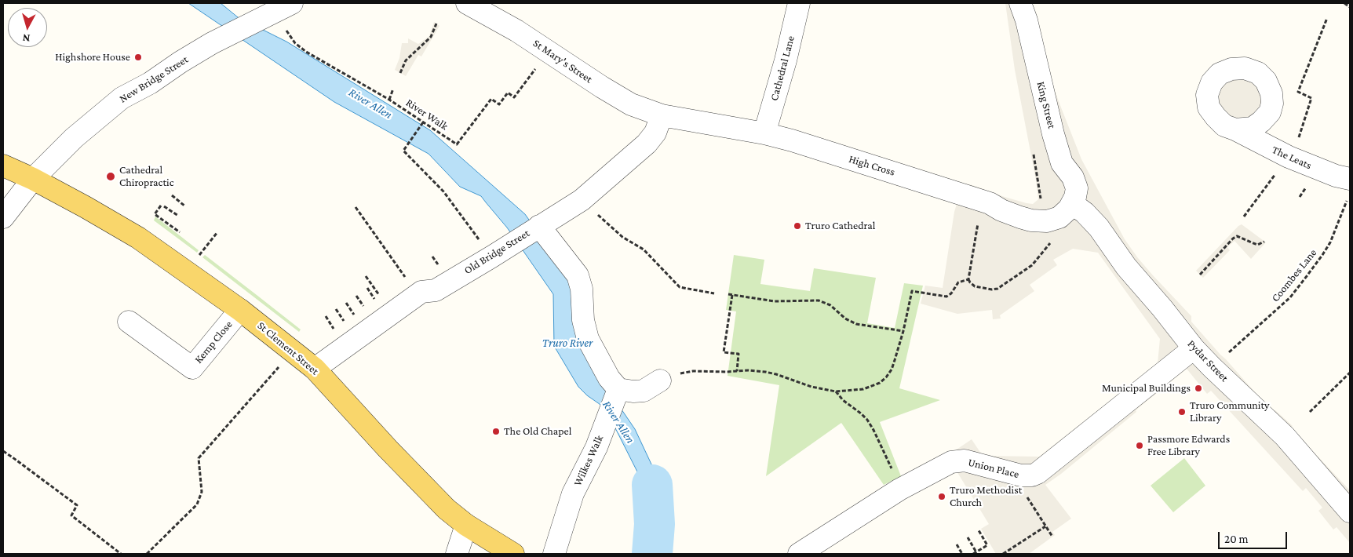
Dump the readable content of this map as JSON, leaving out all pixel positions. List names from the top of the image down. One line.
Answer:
{"streets":{"main road":["St Clement Street"],"street":["St Mary's Street","Cathedral Lane","New Bridge Street","King Street","The Leats","High Cross","Old Bridge Street","Kemp Close","Pydar Street","Wilkes Walk","Union Place"],"path":["River Walk","Coombes Lane"]},"crossings":[["St Mary's Street","River Walk"],["St Mary's Street","High Cross"],["St Mary's Street","Old Bridge Street"],["Cathedral Lane","High Cross"],["New Bridge Street","River Walk"],["New Bridge Street","St Clement Street"],["King Street","High Cross"],["King Street","Pydar Street"],["The Leats","Coombes Lane"],["High Cross","Old Bridge Street"],["High Cross","Pydar Street"],["Old Bridge Street","St Clement Street"],["Coombes Lane","Pydar Street"],["Kemp Close","St Clement Street"]],"water":["River Allen","Truro River"],"places":["Highshore House","Cathedral Chiropractic","Truro Cathedral","Municipal Buildings","Truro Community Library","The Old Chapel","Passmore Edwards Free Library","Truro Methodist Church"],"scale_bar":"20 m","north":"bottom"}
